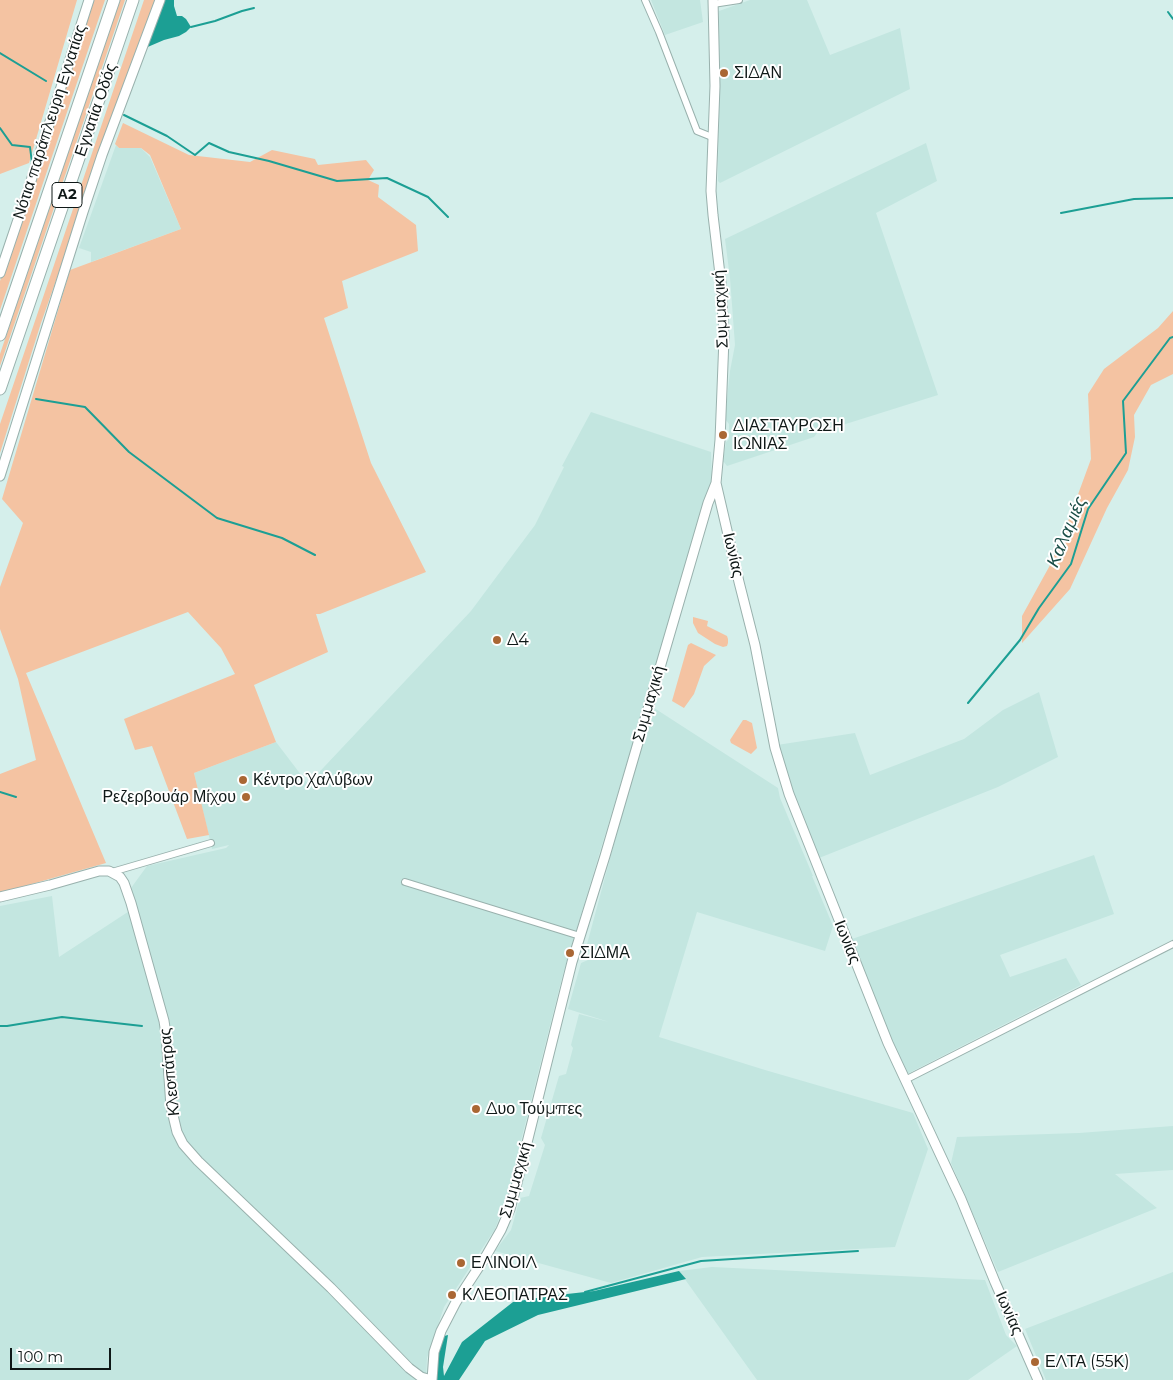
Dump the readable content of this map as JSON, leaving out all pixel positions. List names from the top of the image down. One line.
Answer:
{"streets":{"highway":["Εγνατία Οδός","Α2"],"street":["Νότια παράπλευρη Εγνατίας","Συμμαχική","Ιωνίας","Κλεοπάτρας"]},"crossings":[["Συμμαχική","Ιωνίας"],["Συμμαχική","Κλεοπάτρας"]],"water":["Καλαμιές"],"places":["ΣΙΔΑΝ","ΔΙΑΣΤΑΥΡΩΣΗ ΙΩΝΙΑΣ","Δ4","Κέντρο Χαλύβων","Ρεζερβουάρ Μίχου","ΣΙΔΜΑ","Δυο Τούμπες","ΕΛΙΝΟΙΛ","ΚΛΕΟΠΑΤΡΑΣ","ΕΛΤΑ (55Κ)"],"scale_bar":"100 m"}
